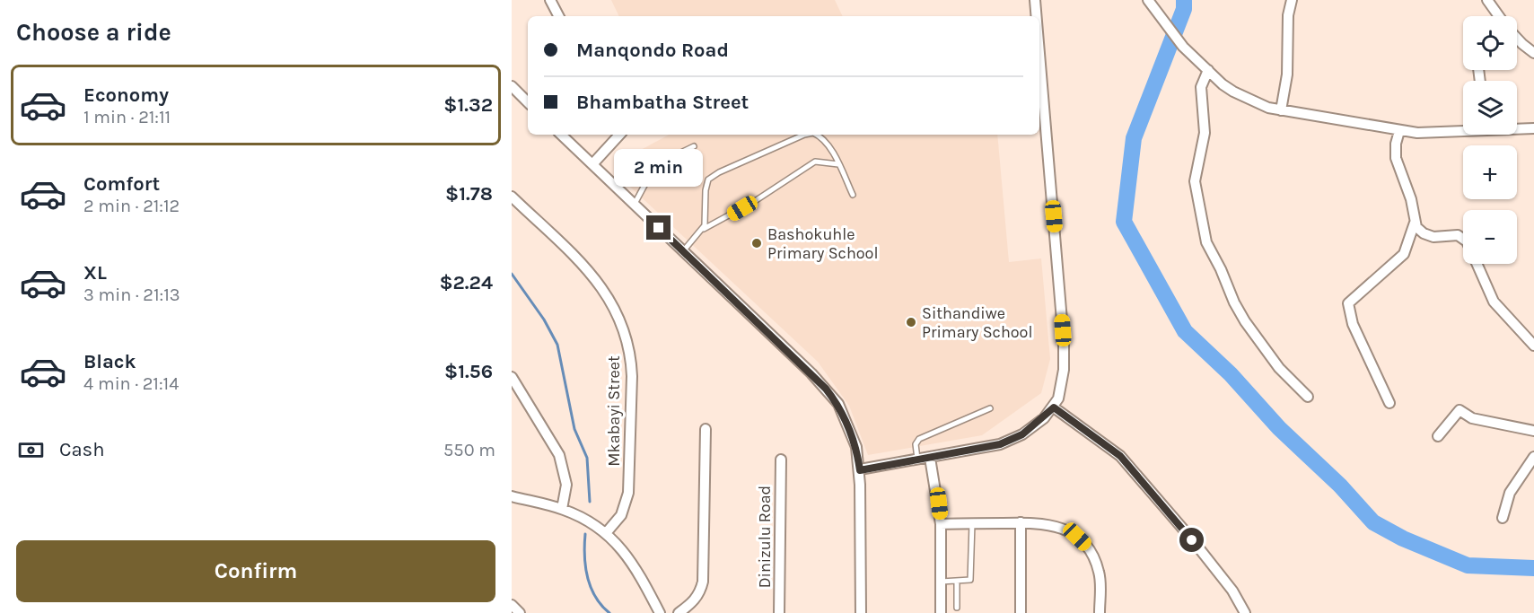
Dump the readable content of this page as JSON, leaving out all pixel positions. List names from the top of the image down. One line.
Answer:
{"streets":{"street":["Mkabayi Street","Dinizulu Road"]},"places":["Bashokuhle Primary School","Sithandiwe Primary School"],"page":{"heading":"Choose a ride","map_buttons":["+","−"],"banner":["Manqondo Road","Bhambatha Street"],"list":[{"name":"Economy","note":"1 min · 21:11","value":"$1.32"},{"name":"Comfort","note":"2 min · 21:12","value":"$1.78"},{"name":"XL","note":"3 min · 21:13","value":"$2.24"},{"name":"Black","note":"4 min · 21:14","value":"$1.56"}],"bubble":"2 min","pay":["Cash","550 m"],"buttons":"Confirm"}}
